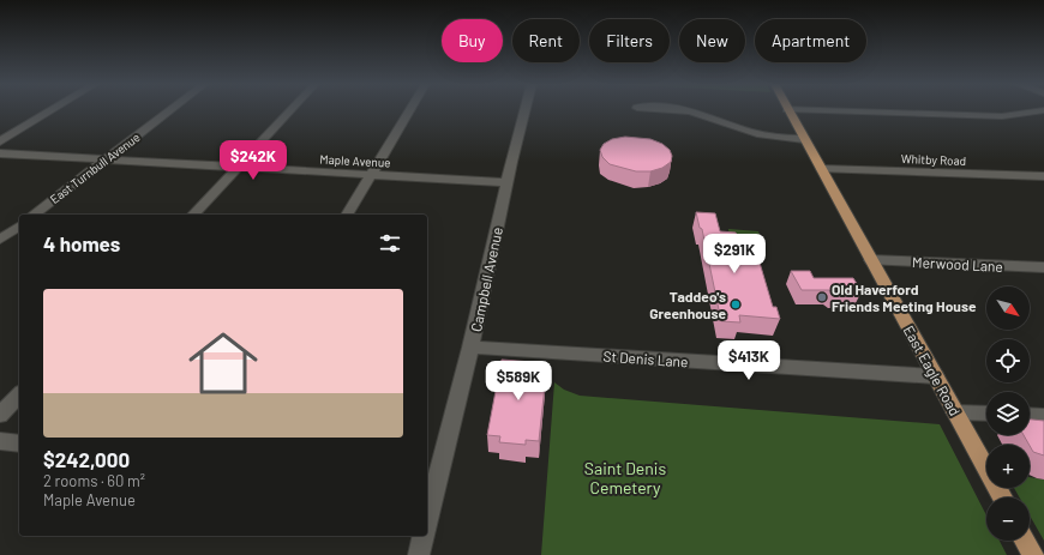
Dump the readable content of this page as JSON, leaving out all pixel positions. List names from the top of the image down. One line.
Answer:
{"streets":{"main road":["East Eagle Road"],"street":["Whitby Road","Maple Avenue","East Turnbull Avenue","Merwood Lane","Campbell Avenue","St Denis Lane"]},"crossings":[["Whitby Road","East Eagle Road"],["Maple Avenue","East Turnbull Avenue"],["Maple Avenue","Campbell Avenue"],["Merwood Lane","East Eagle Road"],["Campbell Avenue","St Denis Lane"],["St Denis Lane","East Eagle Road"]],"parks":["Saint Denis Cemetery"],"places":["Old Haverford Friends Meeting House","Taddeo's Greenhouse"],"north":"bottom right","page":{"chip":["Buy","Rent","Filters","New","Apartment"],"price":["$242K","$291K","$413K","$589K"],"heading":"4 homes","list":[{"name":"$242,000","note":"2 rooms · 60 m² · Maple Avenue"}],"map_buttons":["+","−"]}}
